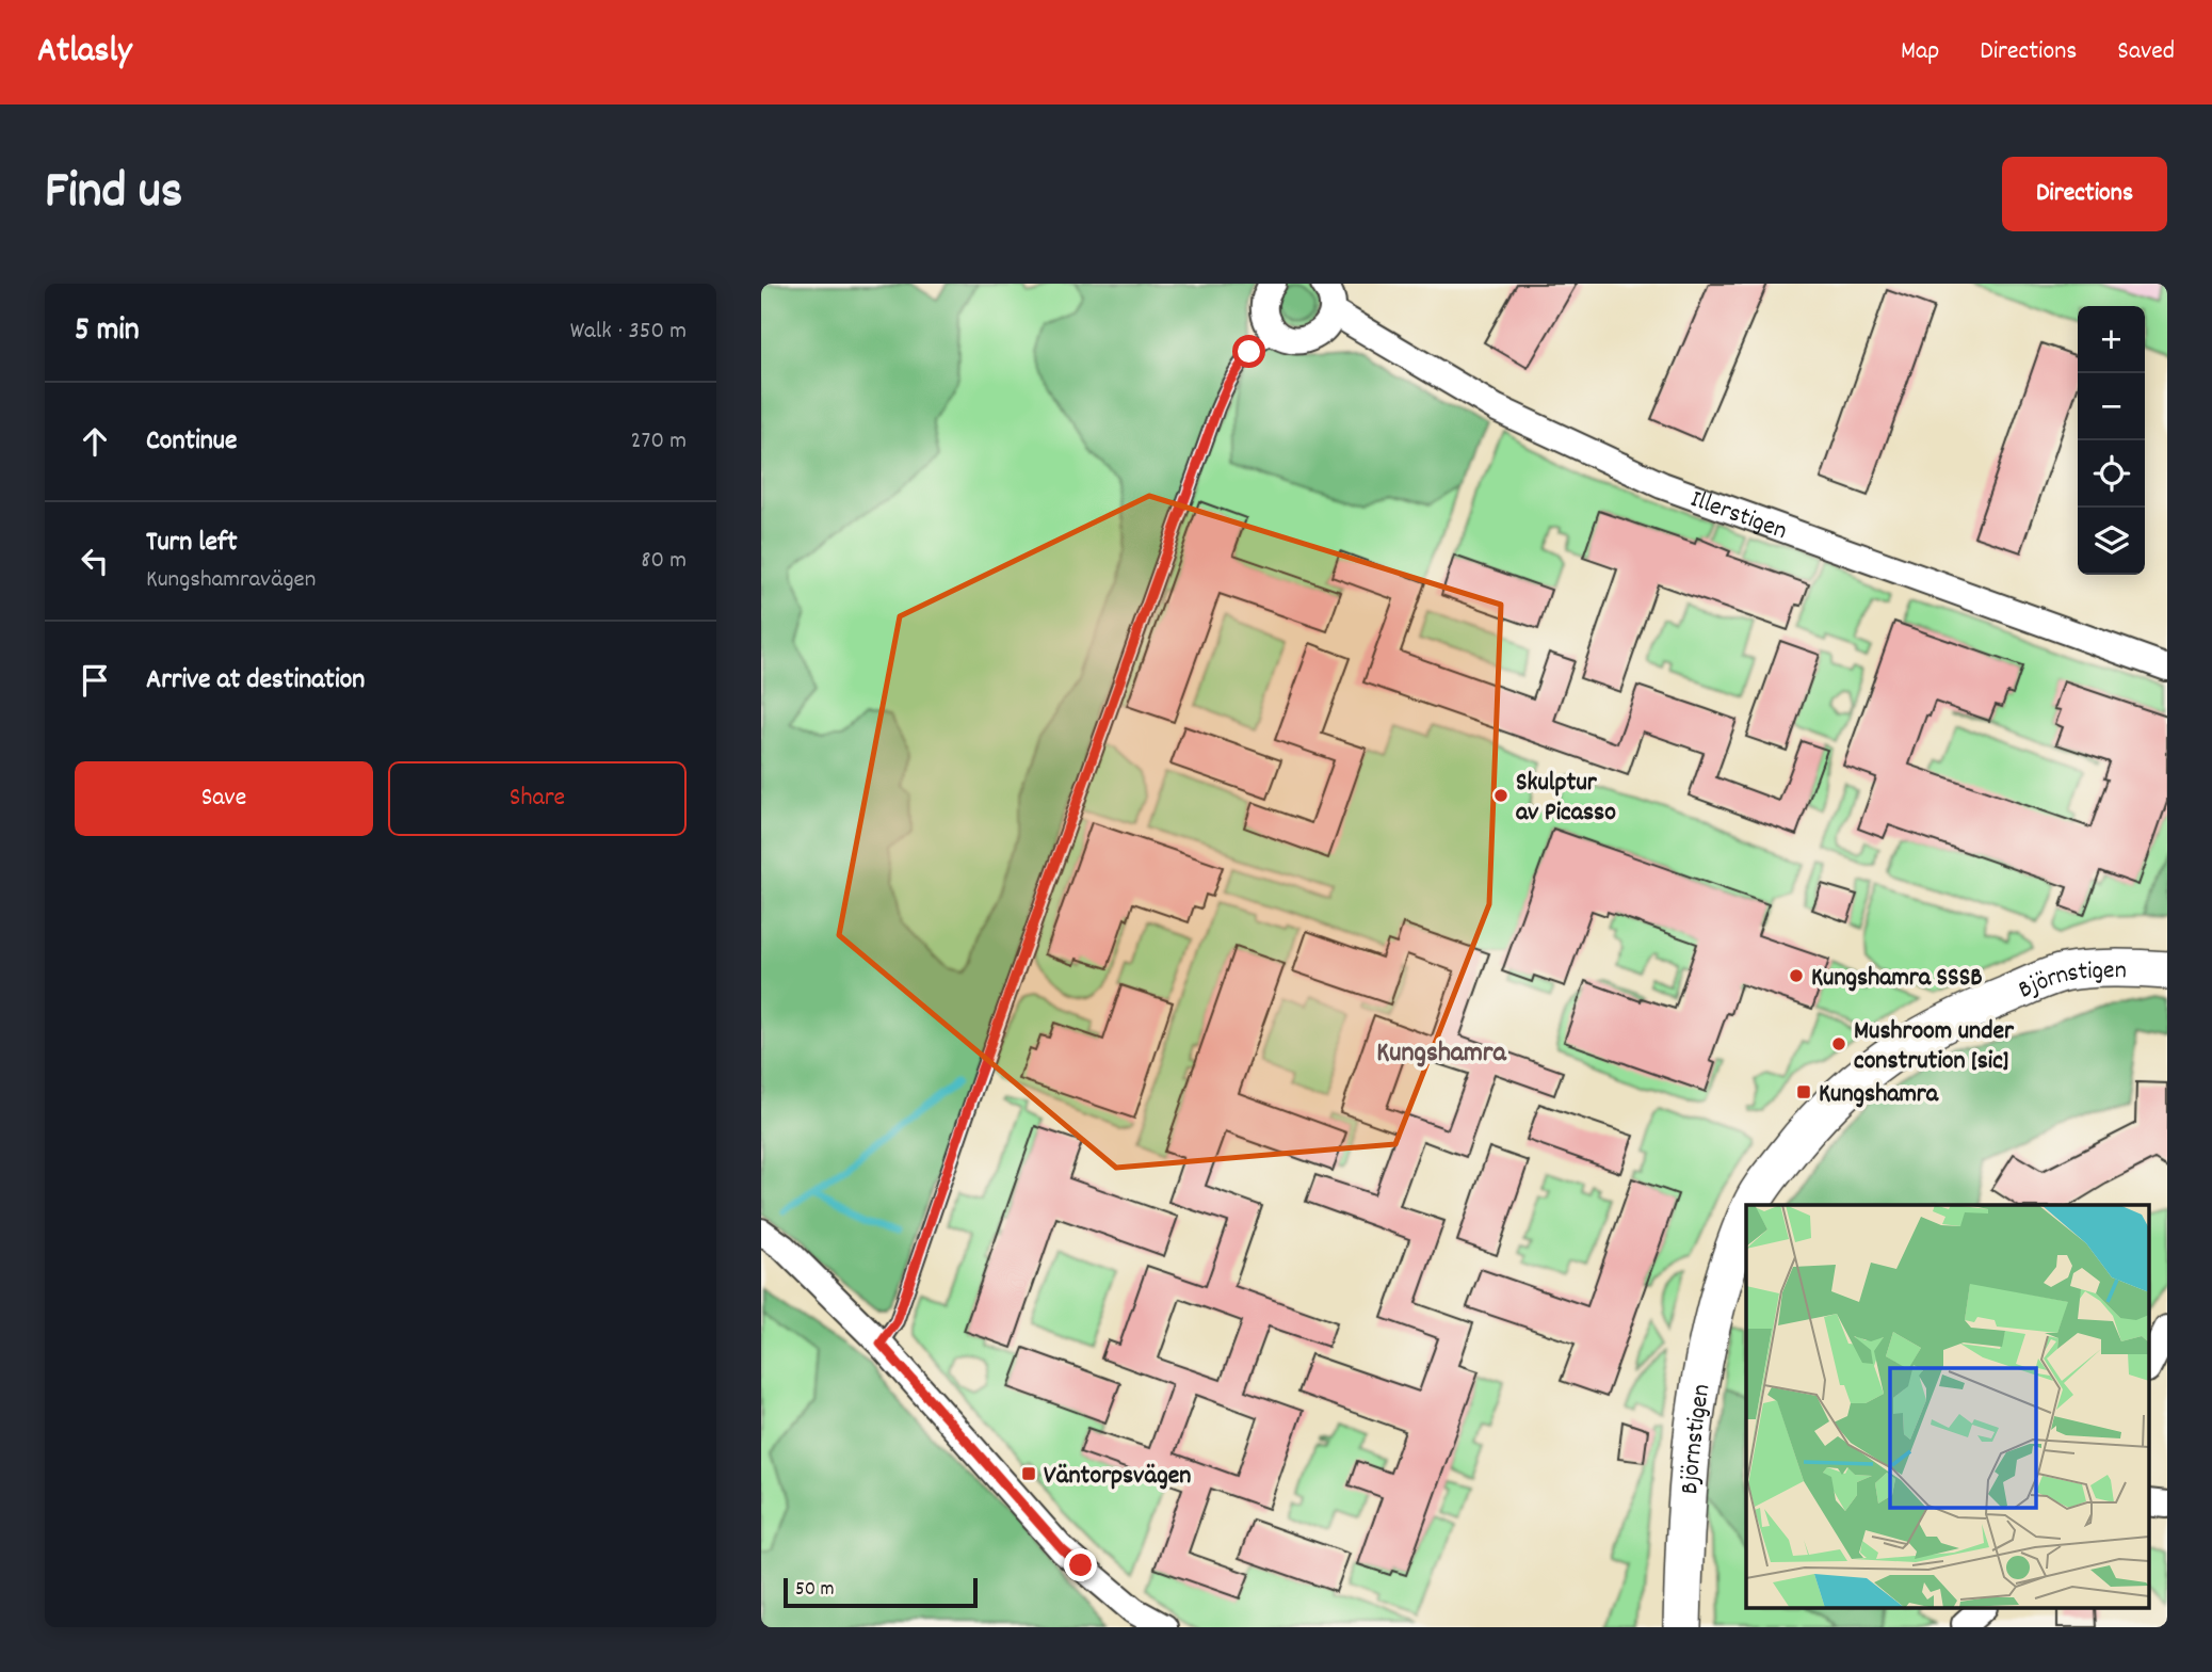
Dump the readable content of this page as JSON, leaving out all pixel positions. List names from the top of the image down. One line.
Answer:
{"streets":{"street":["Illerstigen","Björnstigen"]},"districts":["Kungshamra"],"places":{"other":["Skulptur av Picasso","Kungshamra SSSB","Mushroom under constrution [sic]"],"transit":["Kungshamra","Väntorpsvägen"]},"scale_bar":"50 m","page":{"header":"Atlasly","nav":["Map","Directions","Saved"],"title":"Find us","buttons":["Directions",["Save","Share"]],"heading":["5 min","Walk · 350 m"],"map_buttons":["+","−"],"list":[["Continue","270 m"],["Turn left","Kungshamravägen","80 m"],"Arrive at destination"],"scale":"50 m"}}
